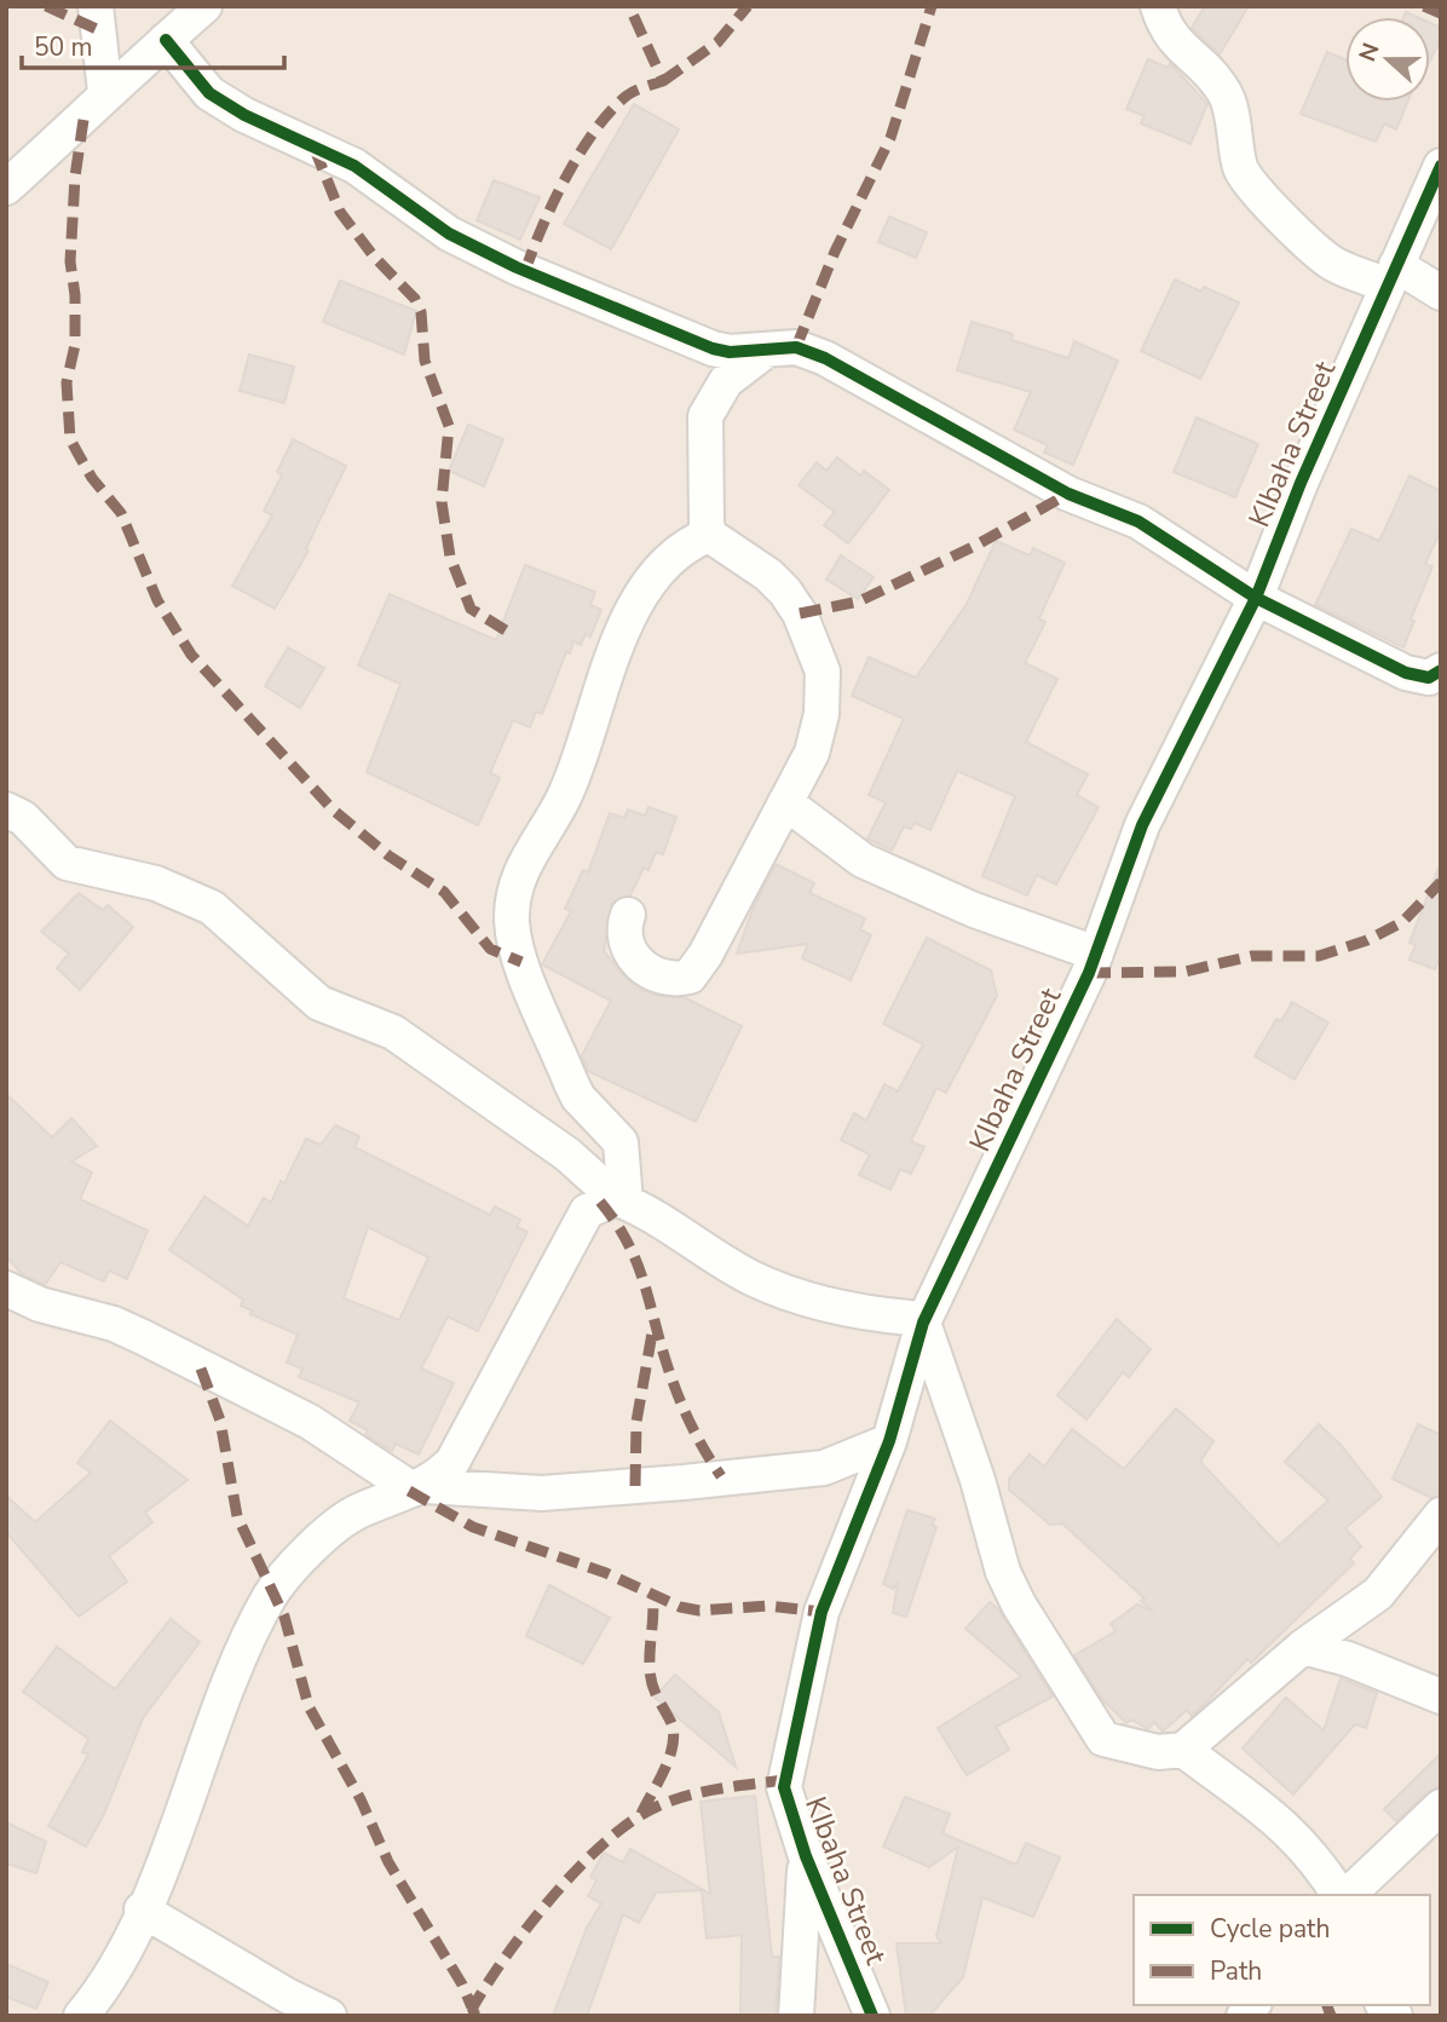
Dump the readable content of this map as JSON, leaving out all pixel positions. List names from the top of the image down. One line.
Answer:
{"streets":{"street":["KIbaha Street"]},"legend":["Cycle path","Path"],"scale_bar":"50 m","north":"left"}
